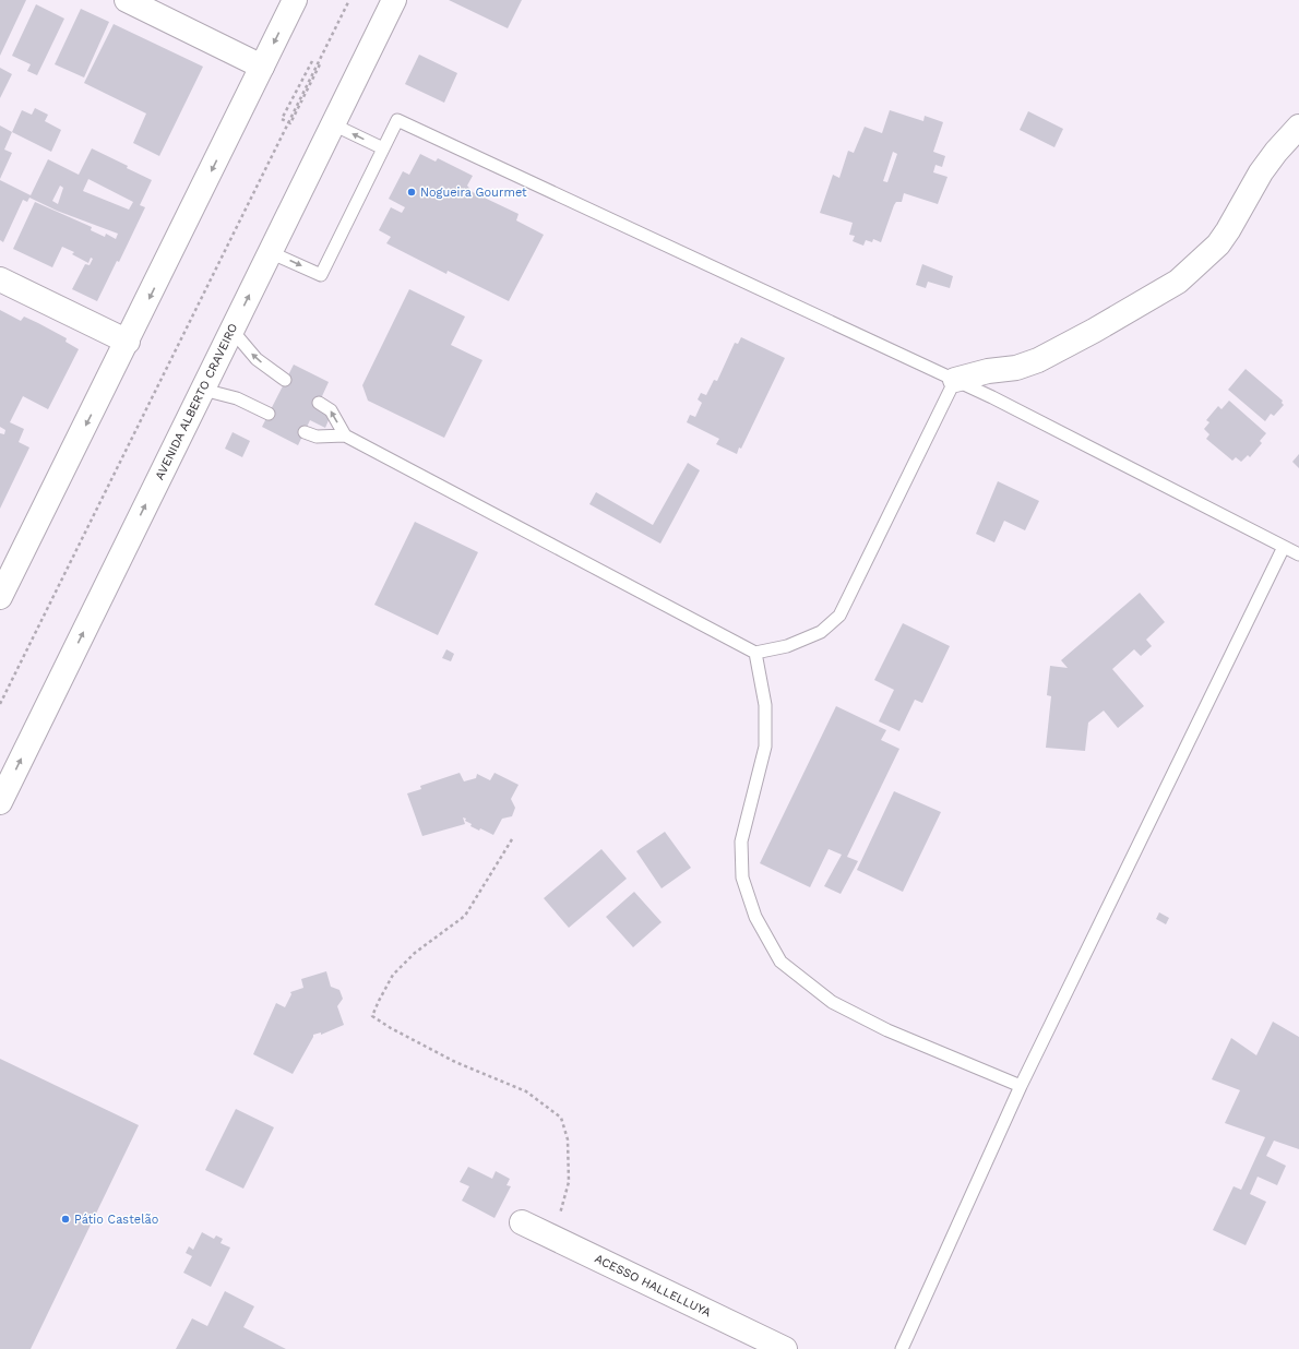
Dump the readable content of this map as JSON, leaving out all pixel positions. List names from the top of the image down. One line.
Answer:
{"streets":{"main road":["AVENIDA ALBERTO CRAVEIRO","ACESSO HALLELLUYA"]},"places":["Nogueira Gourmet","Pátio Castelão"]}
